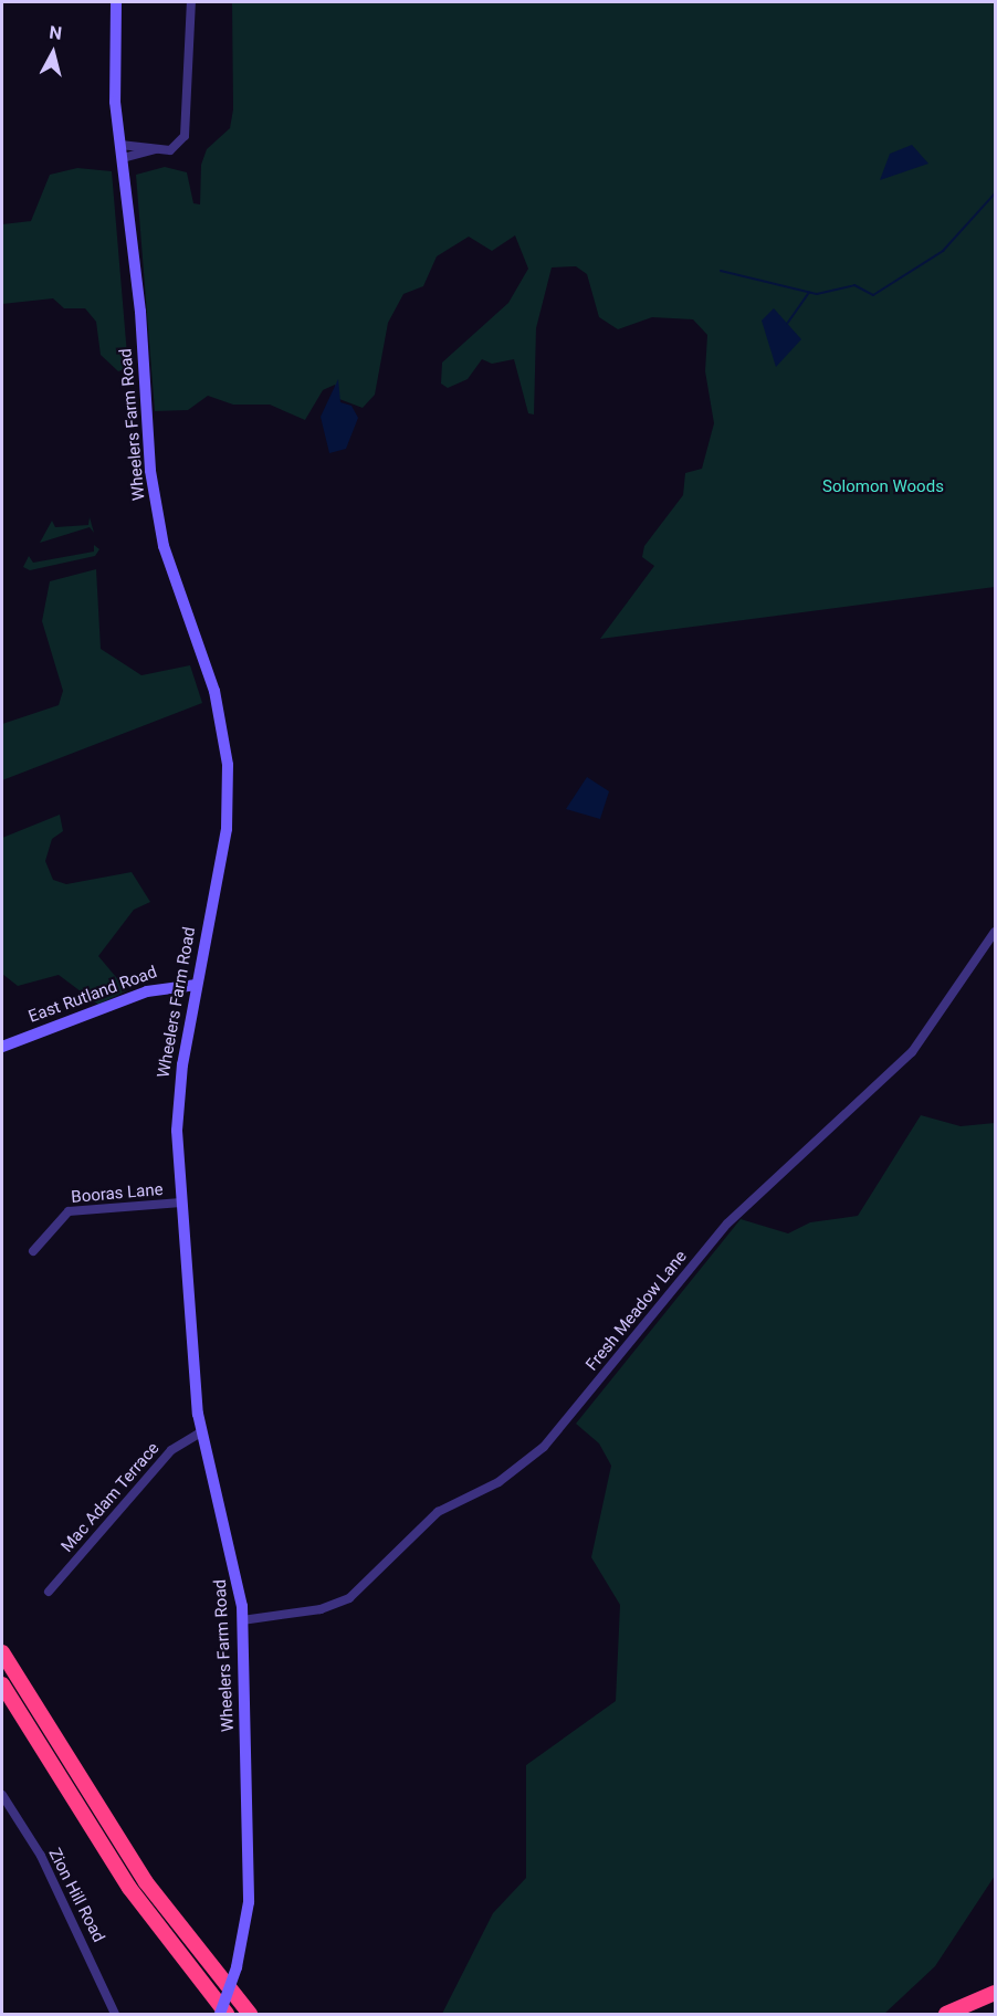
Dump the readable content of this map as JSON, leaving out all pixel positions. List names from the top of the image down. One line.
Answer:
{"streets":{"main road":["Wheelers Farm Road","East Rutland Road"],"street":["Booras Lane","Fresh Meadow Lane","Mac Adam Terrace","Zion Hill Road"]},"crossings":[["Wheelers Farm Road","East Rutland Road"],["Wheelers Farm Road","Booras Lane"],["Wheelers Farm Road","Fresh Meadow Lane"],["Wheelers Farm Road","Mac Adam Terrace"]],"parks":["Solomon Woods"],"north":"top"}
